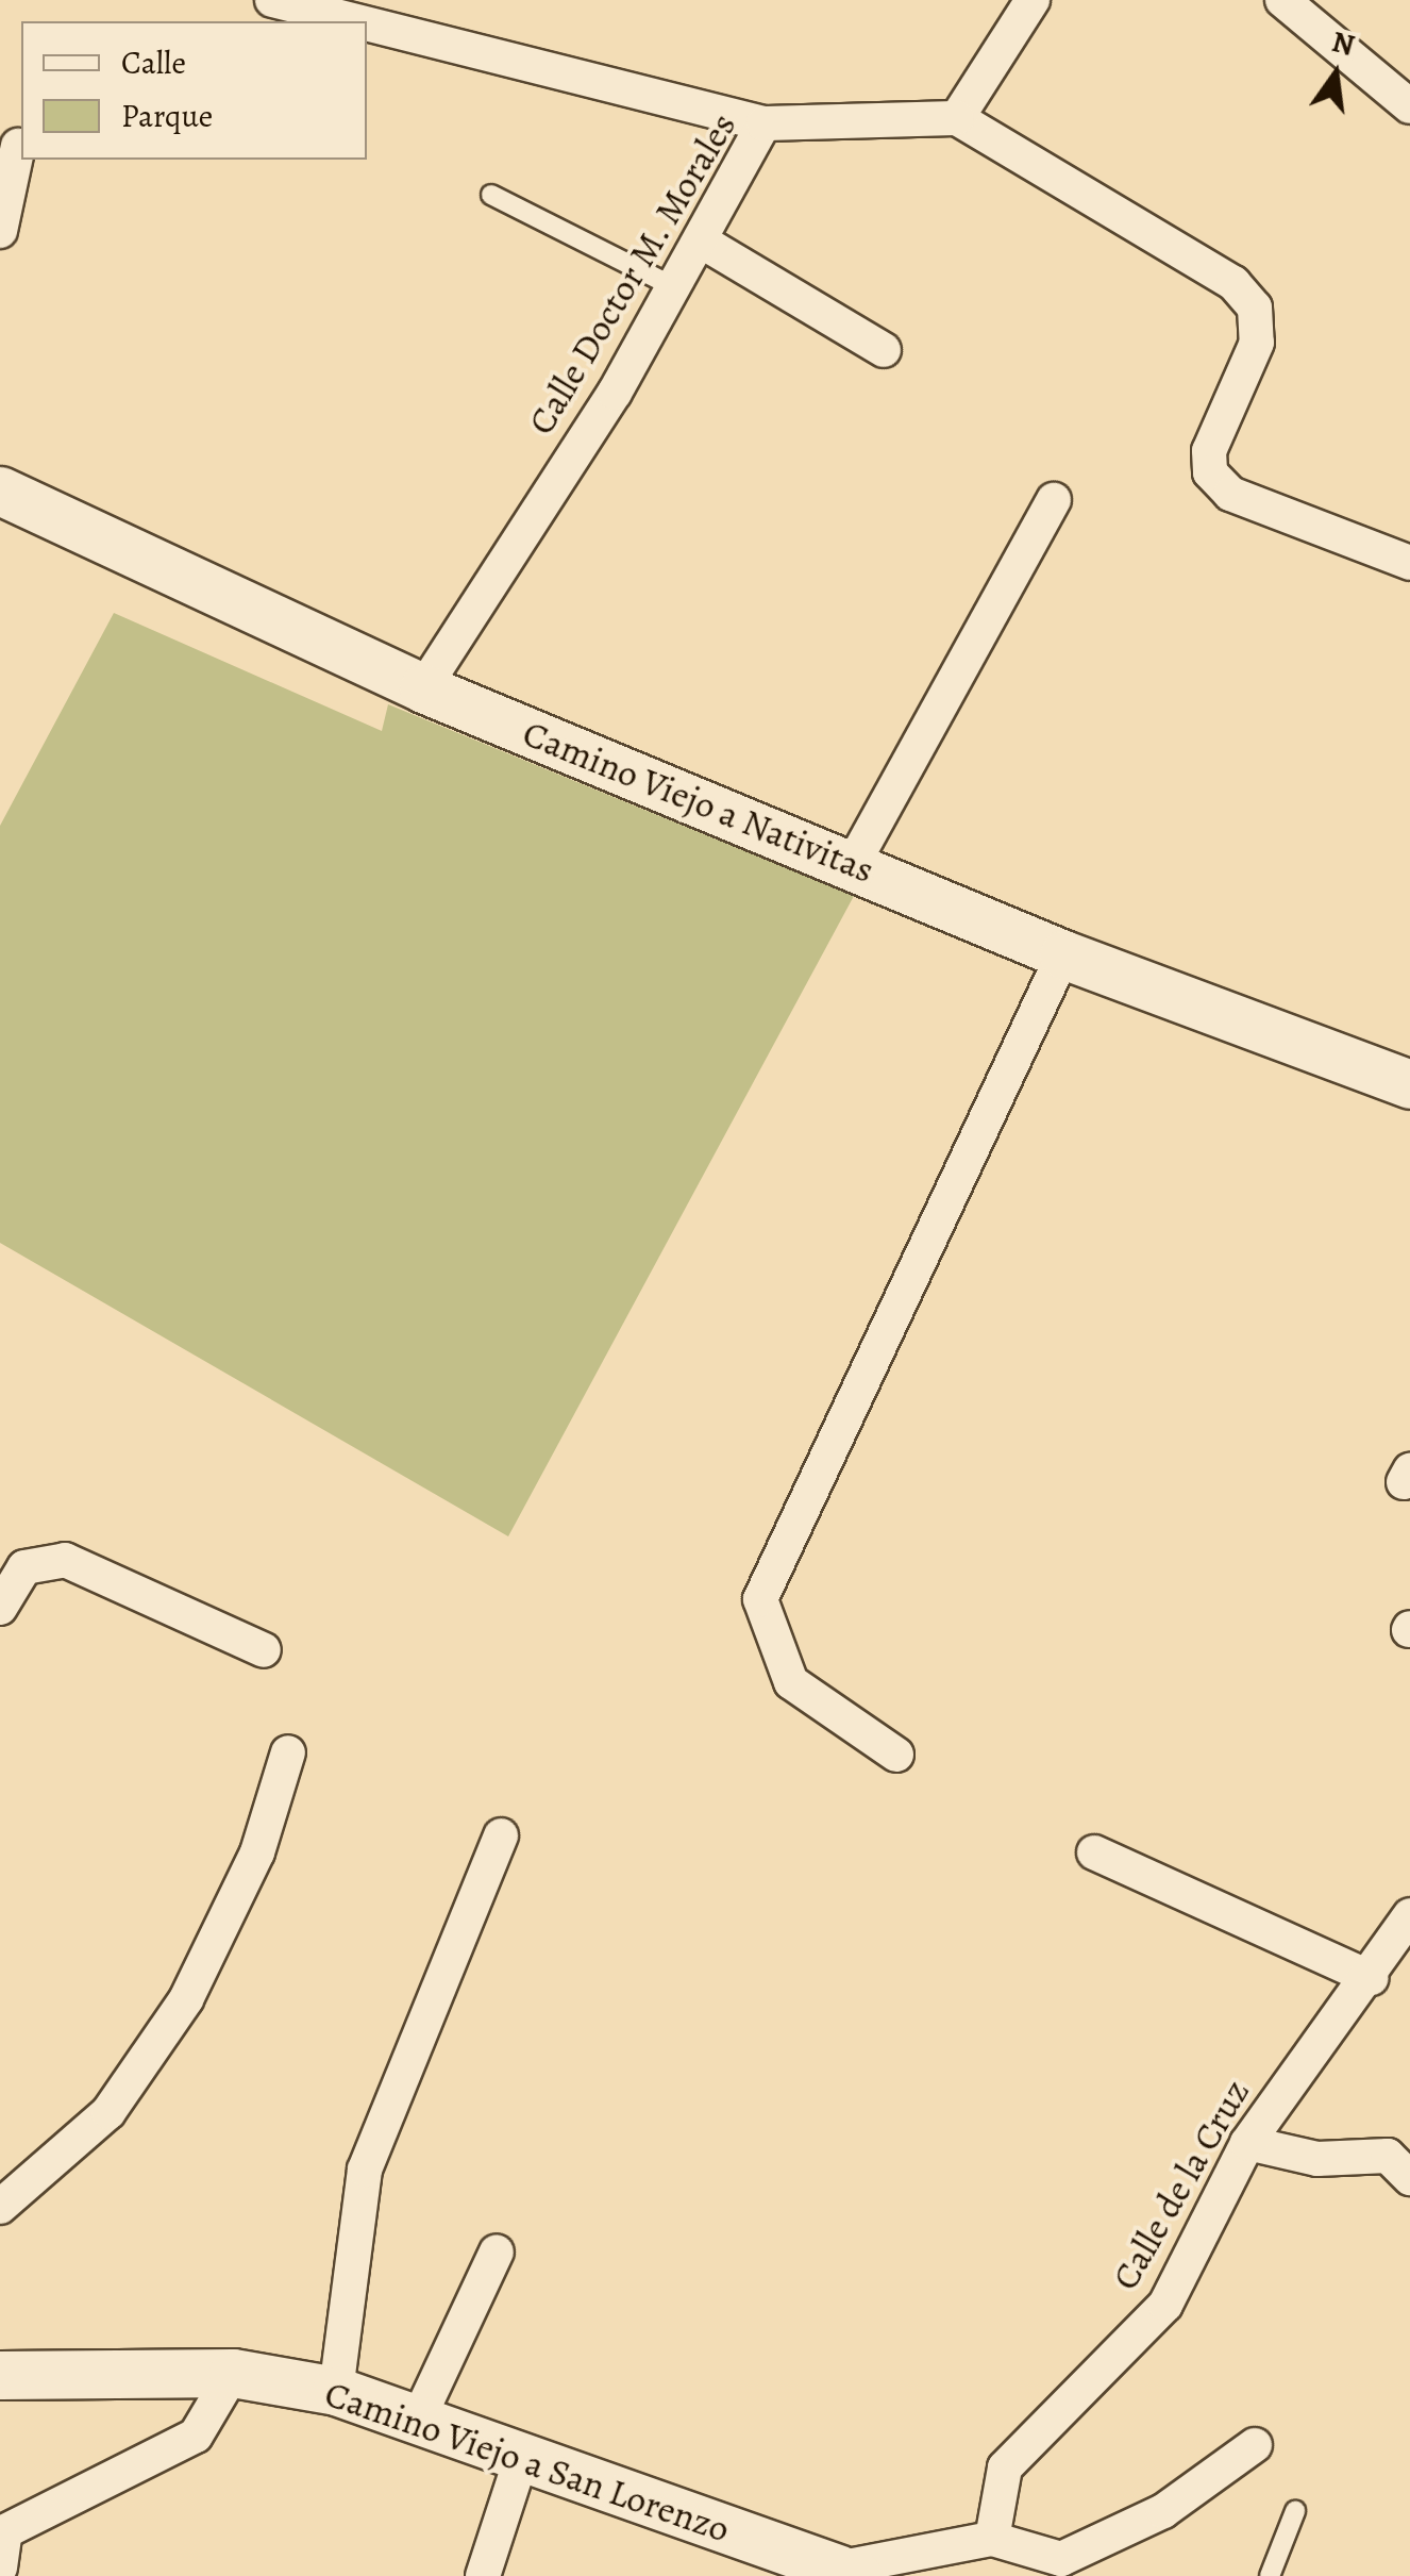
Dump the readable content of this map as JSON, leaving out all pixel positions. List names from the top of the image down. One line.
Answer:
{"streets":{"street":["Calle Doctor M. Morales","Camino Viejo a Nativitas","Calle de la Cruz","Camino Viejo a San Lorenzo"]},"crossings":[["Calle Doctor M. Morales","Camino Viejo a Nativitas"]],"legend":["Calle","Parque"],"north":"top"}
